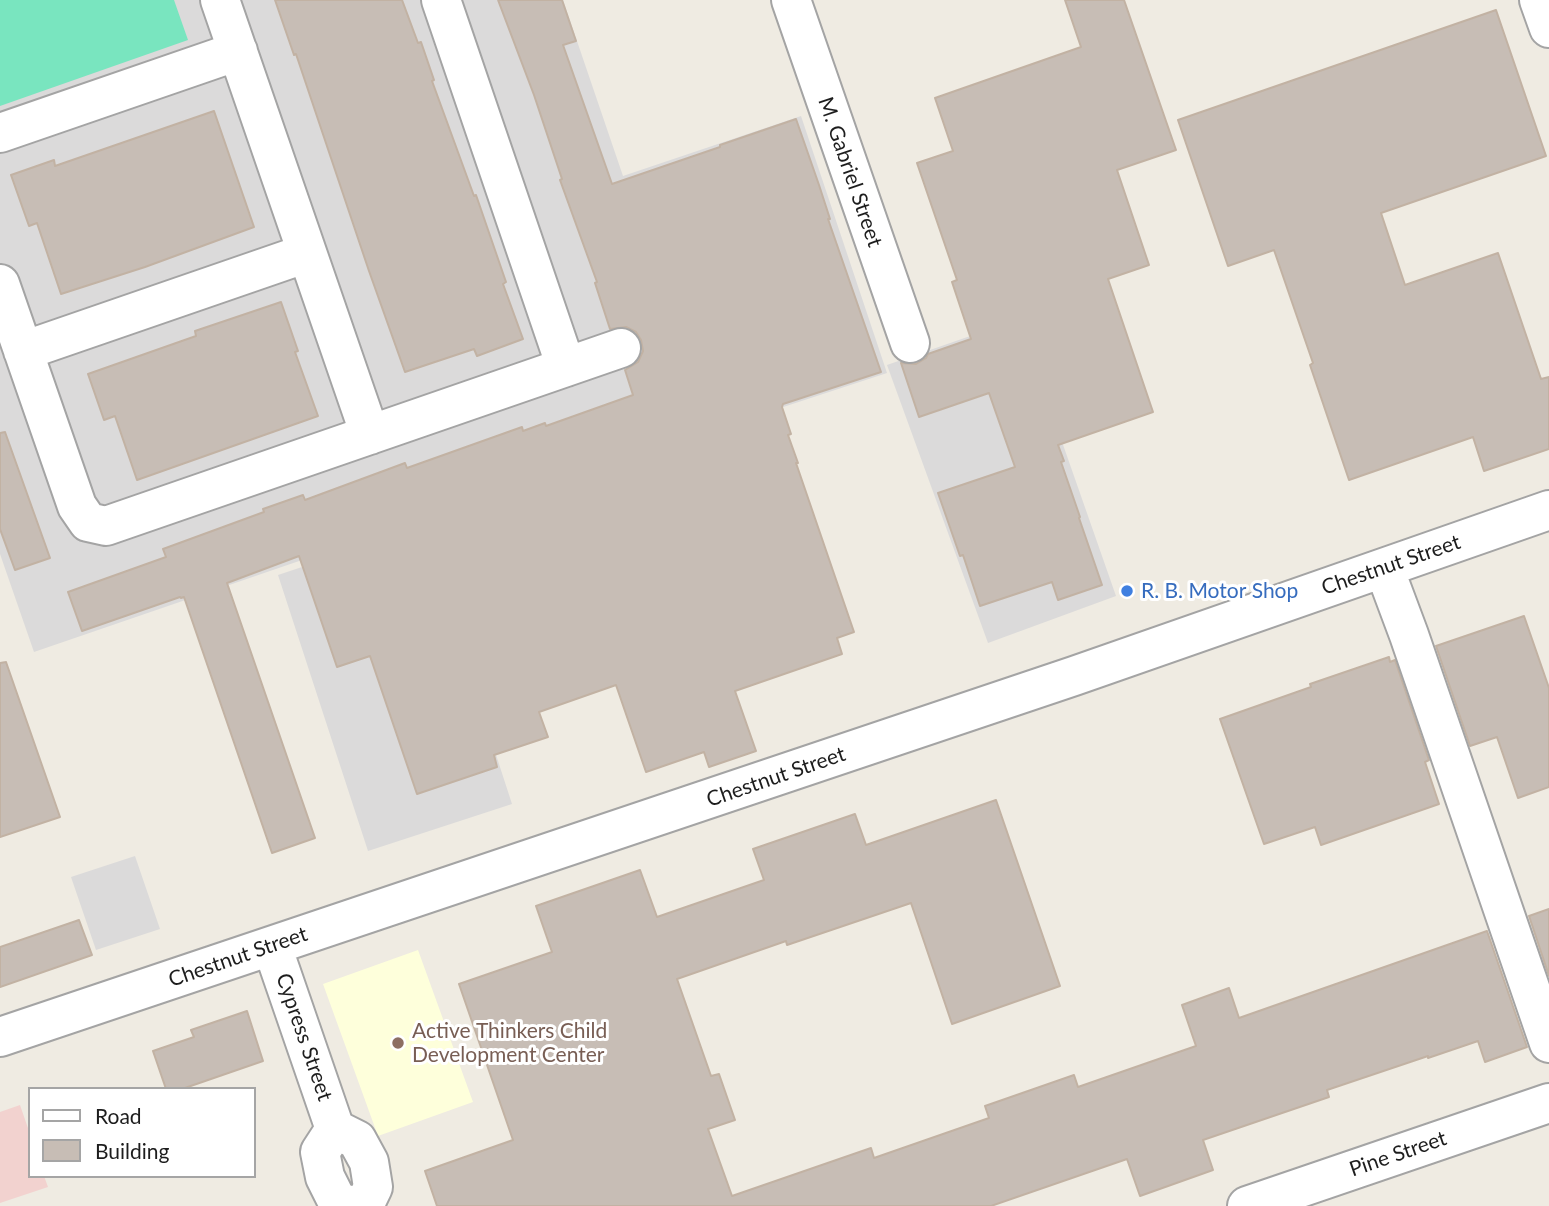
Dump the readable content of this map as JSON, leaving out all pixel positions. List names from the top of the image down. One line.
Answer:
{"streets":{"street":["M. Gabriel Street","Chestnut Street","Cypress Street","Pine Street"]},"crossings":[["Chestnut Street","Cypress Street"]],"places":["R. B. Motor Shop","Active Thinkers Child Development Center"],"legend":["Road","Building"]}
